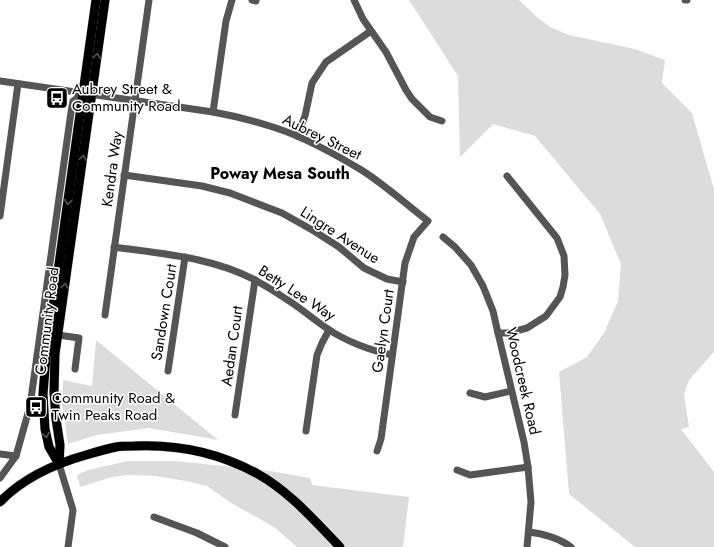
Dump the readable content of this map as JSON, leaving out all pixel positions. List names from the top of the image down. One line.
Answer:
{"streets":{"main road":["Community Road"],"street":["Aubrey Street","Kendra Way","Lingre Avenue","Betty Lee Way","Sandown Court","Gaelyn Court","Aedan Court","Woodcreek Road"]},"crossings":[["Aubrey Street","Kendra Way"],["Aubrey Street","Community Road"],["Aubrey Street","Gaelyn Court"],["Kendra Way","Lingre Avenue"],["Kendra Way","Betty Lee Way"],["Lingre Avenue","Gaelyn Court"],["Betty Lee Way","Sandown Court"],["Betty Lee Way","Gaelyn Court"],["Betty Lee Way","Aedan Court"]],"districts":["Poway Mesa South"],"places":{"bus stop":["Aubrey Street & Community Road","Community Road & Twin Peaks Road"]}}
